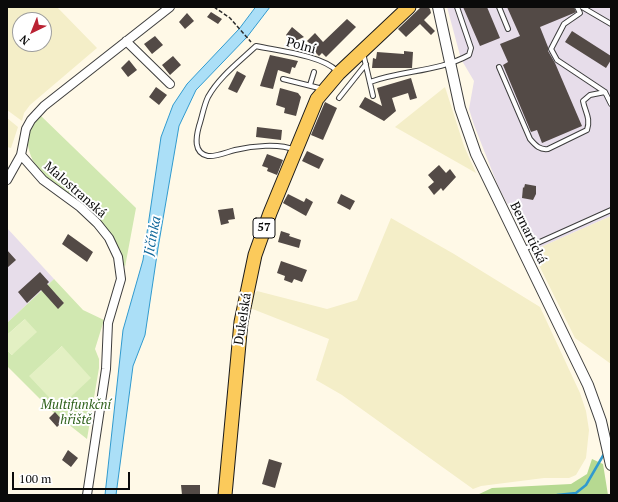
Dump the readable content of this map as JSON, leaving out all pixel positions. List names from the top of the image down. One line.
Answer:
{"streets":{"main road":["57","Dukelská"],"street":["Malostranská","Bernartická"],"lane":["Polní"]},"crossings":[["Polní","Dukelská"]],"water":["Jičínka"],"parks":["Multifunkční hřiště"],"scale_bar":"100 m","north":"bottom left"}
